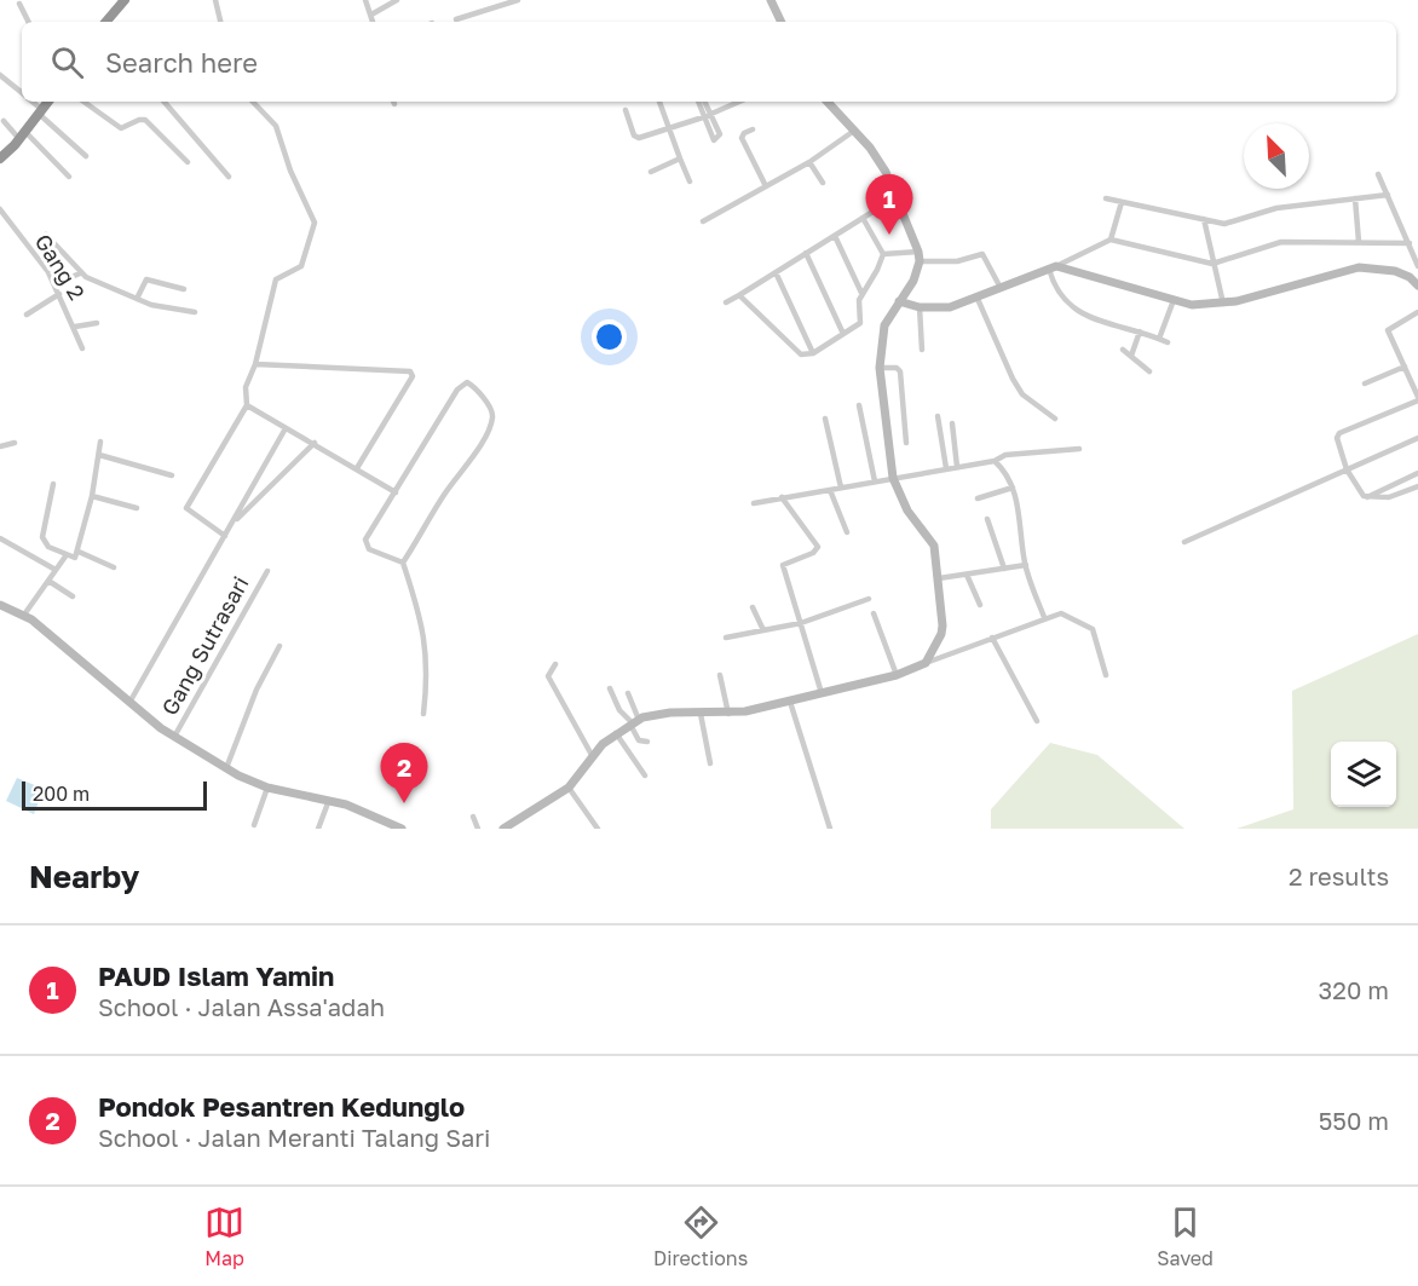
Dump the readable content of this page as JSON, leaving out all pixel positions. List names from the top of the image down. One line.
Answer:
{"streets":{"street":["Gang 2","Gang Sutrasari"]},"scale_bar":"200 m","north":"top left","page":{"search":"Search here","pins":["1","2"],"scale":"200 m","heading":["Nearby","2 results"],"list":[{"mark":"1","name":"PAUD Islam Yamin","note":"School · Jalan Assa'adah","value":"320 m"},{"mark":"2","name":"Pondok Pesantren Kedunglo","note":"School · Jalan Meranti Talang Sari","value":"550 m"}],"nav":["Map","Directions","Saved"]}}
